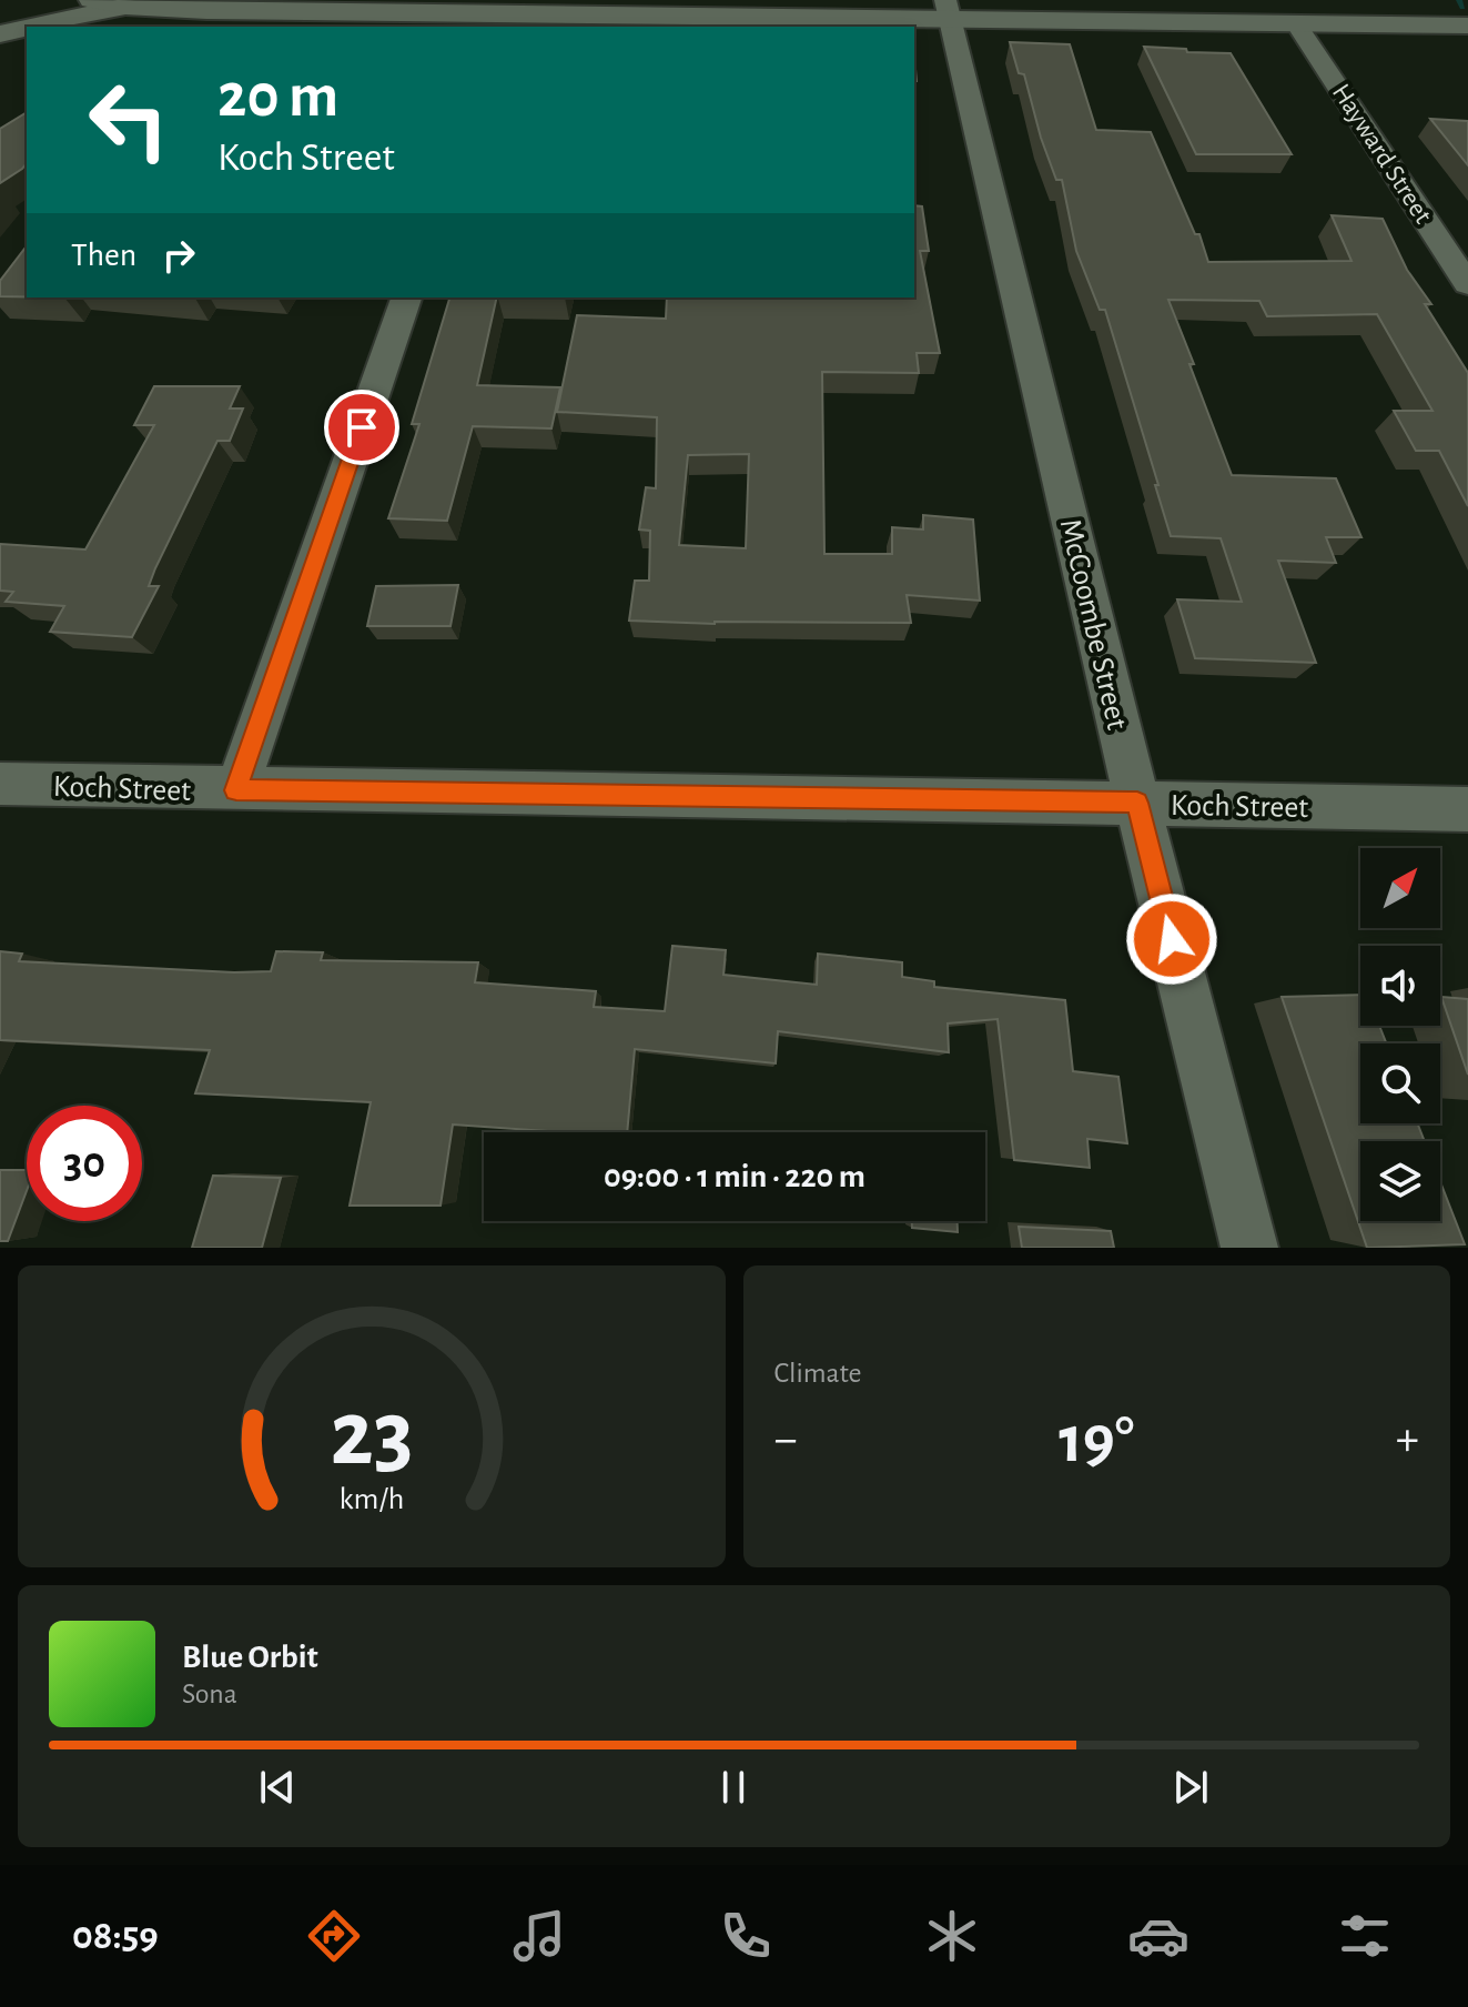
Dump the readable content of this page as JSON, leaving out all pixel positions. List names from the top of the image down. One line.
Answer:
{"streets":{"street":["Hayward Street","McCoombe Street","Koch Street"]},"crossings":[["McCoombe Street","Koch Street"]],"north":"top right","page":{"turn":["20 m","Koch Street"],"then":"Then","limit":"30","trip":"09:00 · 1 min · 220 m","tile":"Climate","heat":["−","19°","+"],"song":["Blue Orbit","Sona"],"tabs":"08:59","gauge":["23","km/h"]}}
